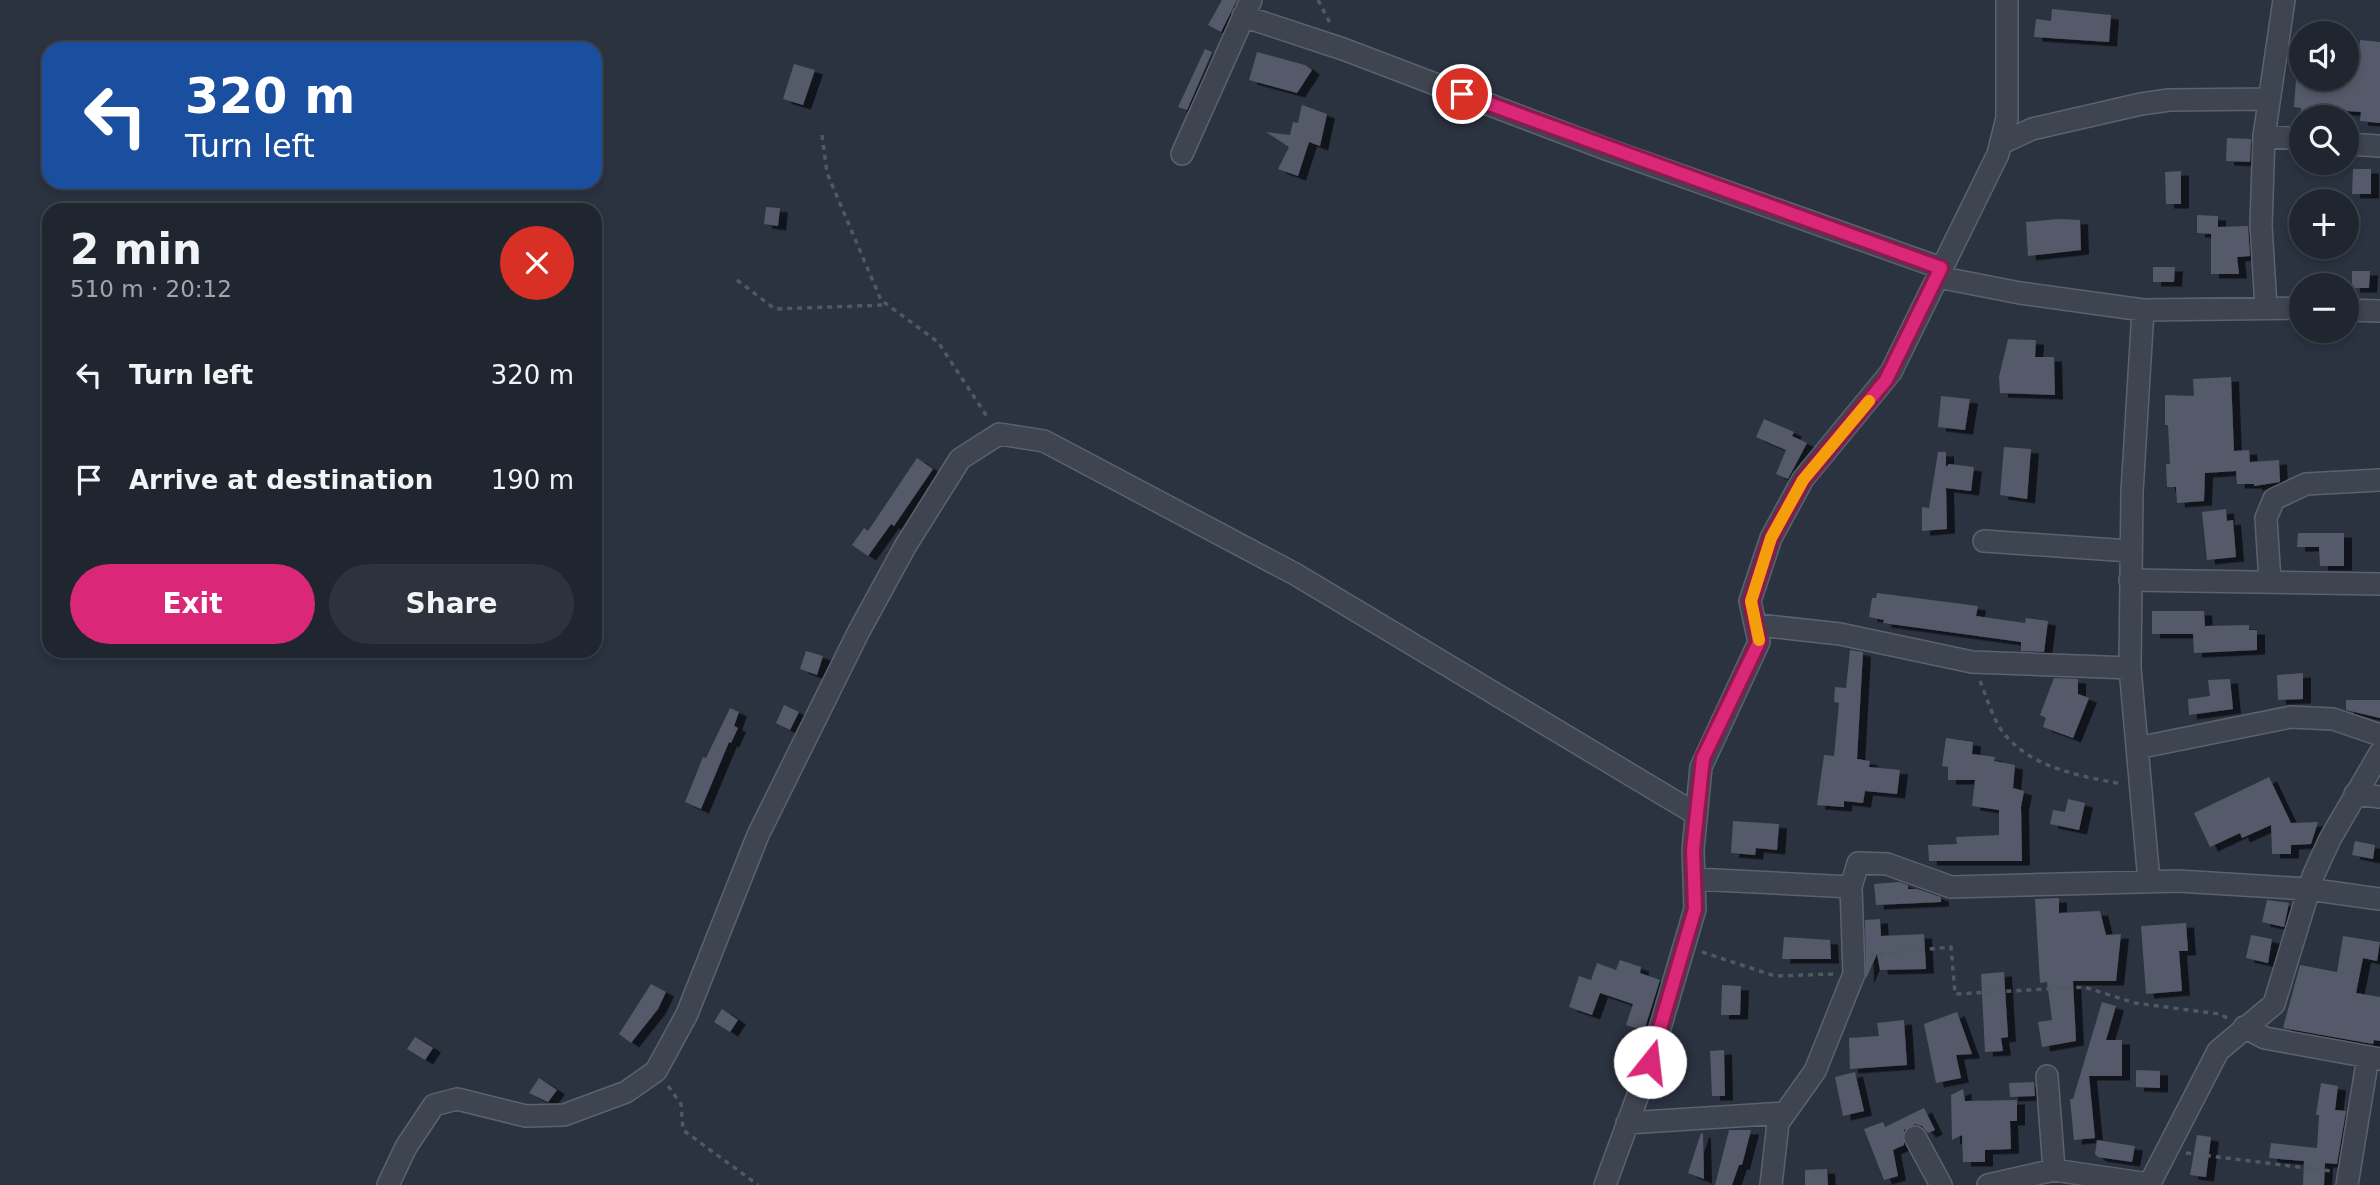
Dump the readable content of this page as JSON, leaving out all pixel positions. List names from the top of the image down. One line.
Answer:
{"page":{"map_buttons":["+","−"],"turn":["320 m","Turn left"],"heading":["2 min","510 m · 20:12"],"list":[{"name":"Turn left","value":"320 m"},{"name":"Arrive at destination","value":"190 m"}],"buttons":["Exit","Share"]}}
